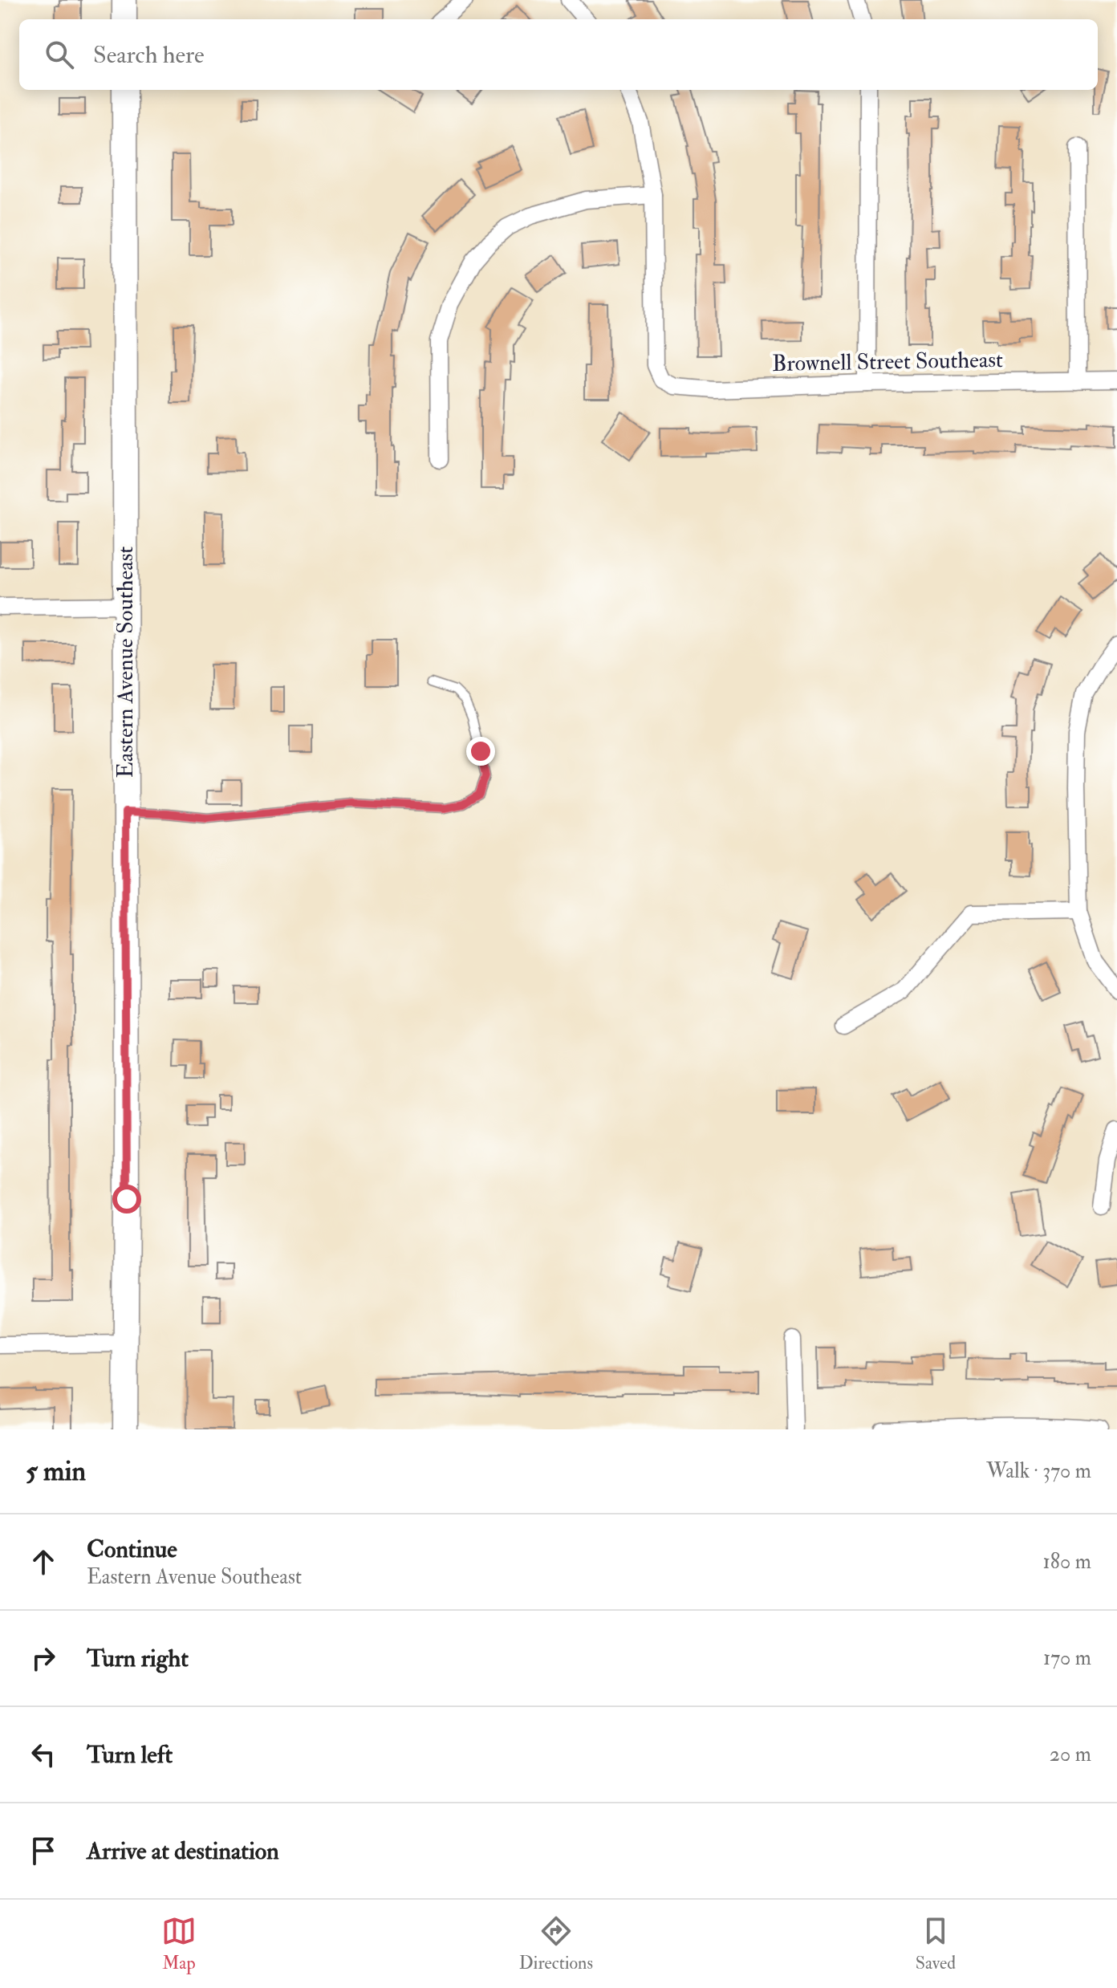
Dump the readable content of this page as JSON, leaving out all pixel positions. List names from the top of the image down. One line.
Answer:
{"streets":{"street":["Brownell Street Southeast","Eastern Avenue Southeast"]},"page":{"search":"Search here","heading":["5 min","Walk · 370 m"],"list":[["Continue","Eastern Avenue Southeast","180 m"],["Turn right","170 m"],["Turn left","20 m"],"Arrive at destination"],"nav":["Map","Directions","Saved"]}}
